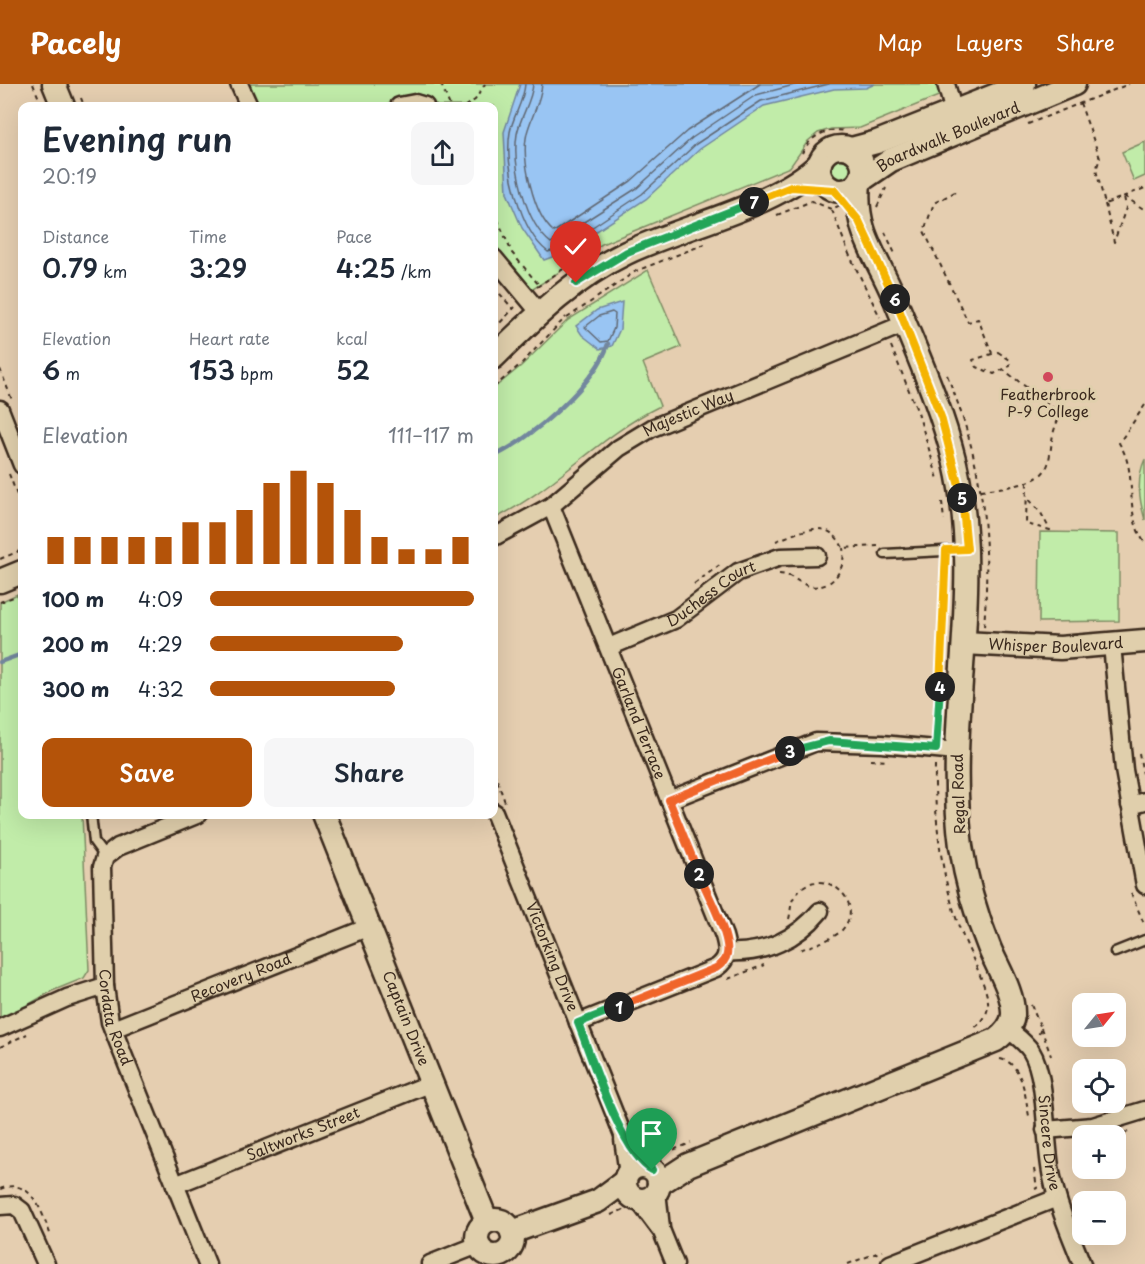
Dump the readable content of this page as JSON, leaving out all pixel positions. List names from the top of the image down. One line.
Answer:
{"streets":{"street":["Boardwalk Boulevard","Majestic Way","Duchess Court","Whisper Boulevard","Garland Terrace","Regal Road","Victorking Drive","Recovery Road","Cordata Road","Captain Drive","Saltworks Street","Sincere Drive"]},"crossings":[["Boardwalk Boulevard","Regal Road"],["Majestic Way","Garland Terrace"],["Majestic Way","Regal Road"],["Duchess Court","Garland Terrace"],["Whisper Boulevard","Regal Road"],["Regal Road","Sincere Drive"],["Recovery Road","Cordata Road"],["Recovery Road","Captain Drive"],["Cordata Road","Saltworks Street"],["Captain Drive","Saltworks Street"]],"places":["Featherbrook P-9 College"],"north":"top right","page":{"header":"Pacely","nav":["Map","Layers","Share"],"heading":["Evening run","20:19"],"pins":["7","6","5","4","3","2","1"],"stats":[["Distance","0.79 km"],["Time","3:29"],["Pace","4:25 /km"],["Elevation","6 m"],["Heart rate","153 bpm"],["kcal","52"]],"chart":["Elevation","111–117 m"],"list":[{"name":"100 m","note":"4:09"},{"name":"200 m","note":"4:29"},{"name":"300 m","note":"4:32"}],"buttons":["Save","Share"],"map_buttons":["+","−"]}}
